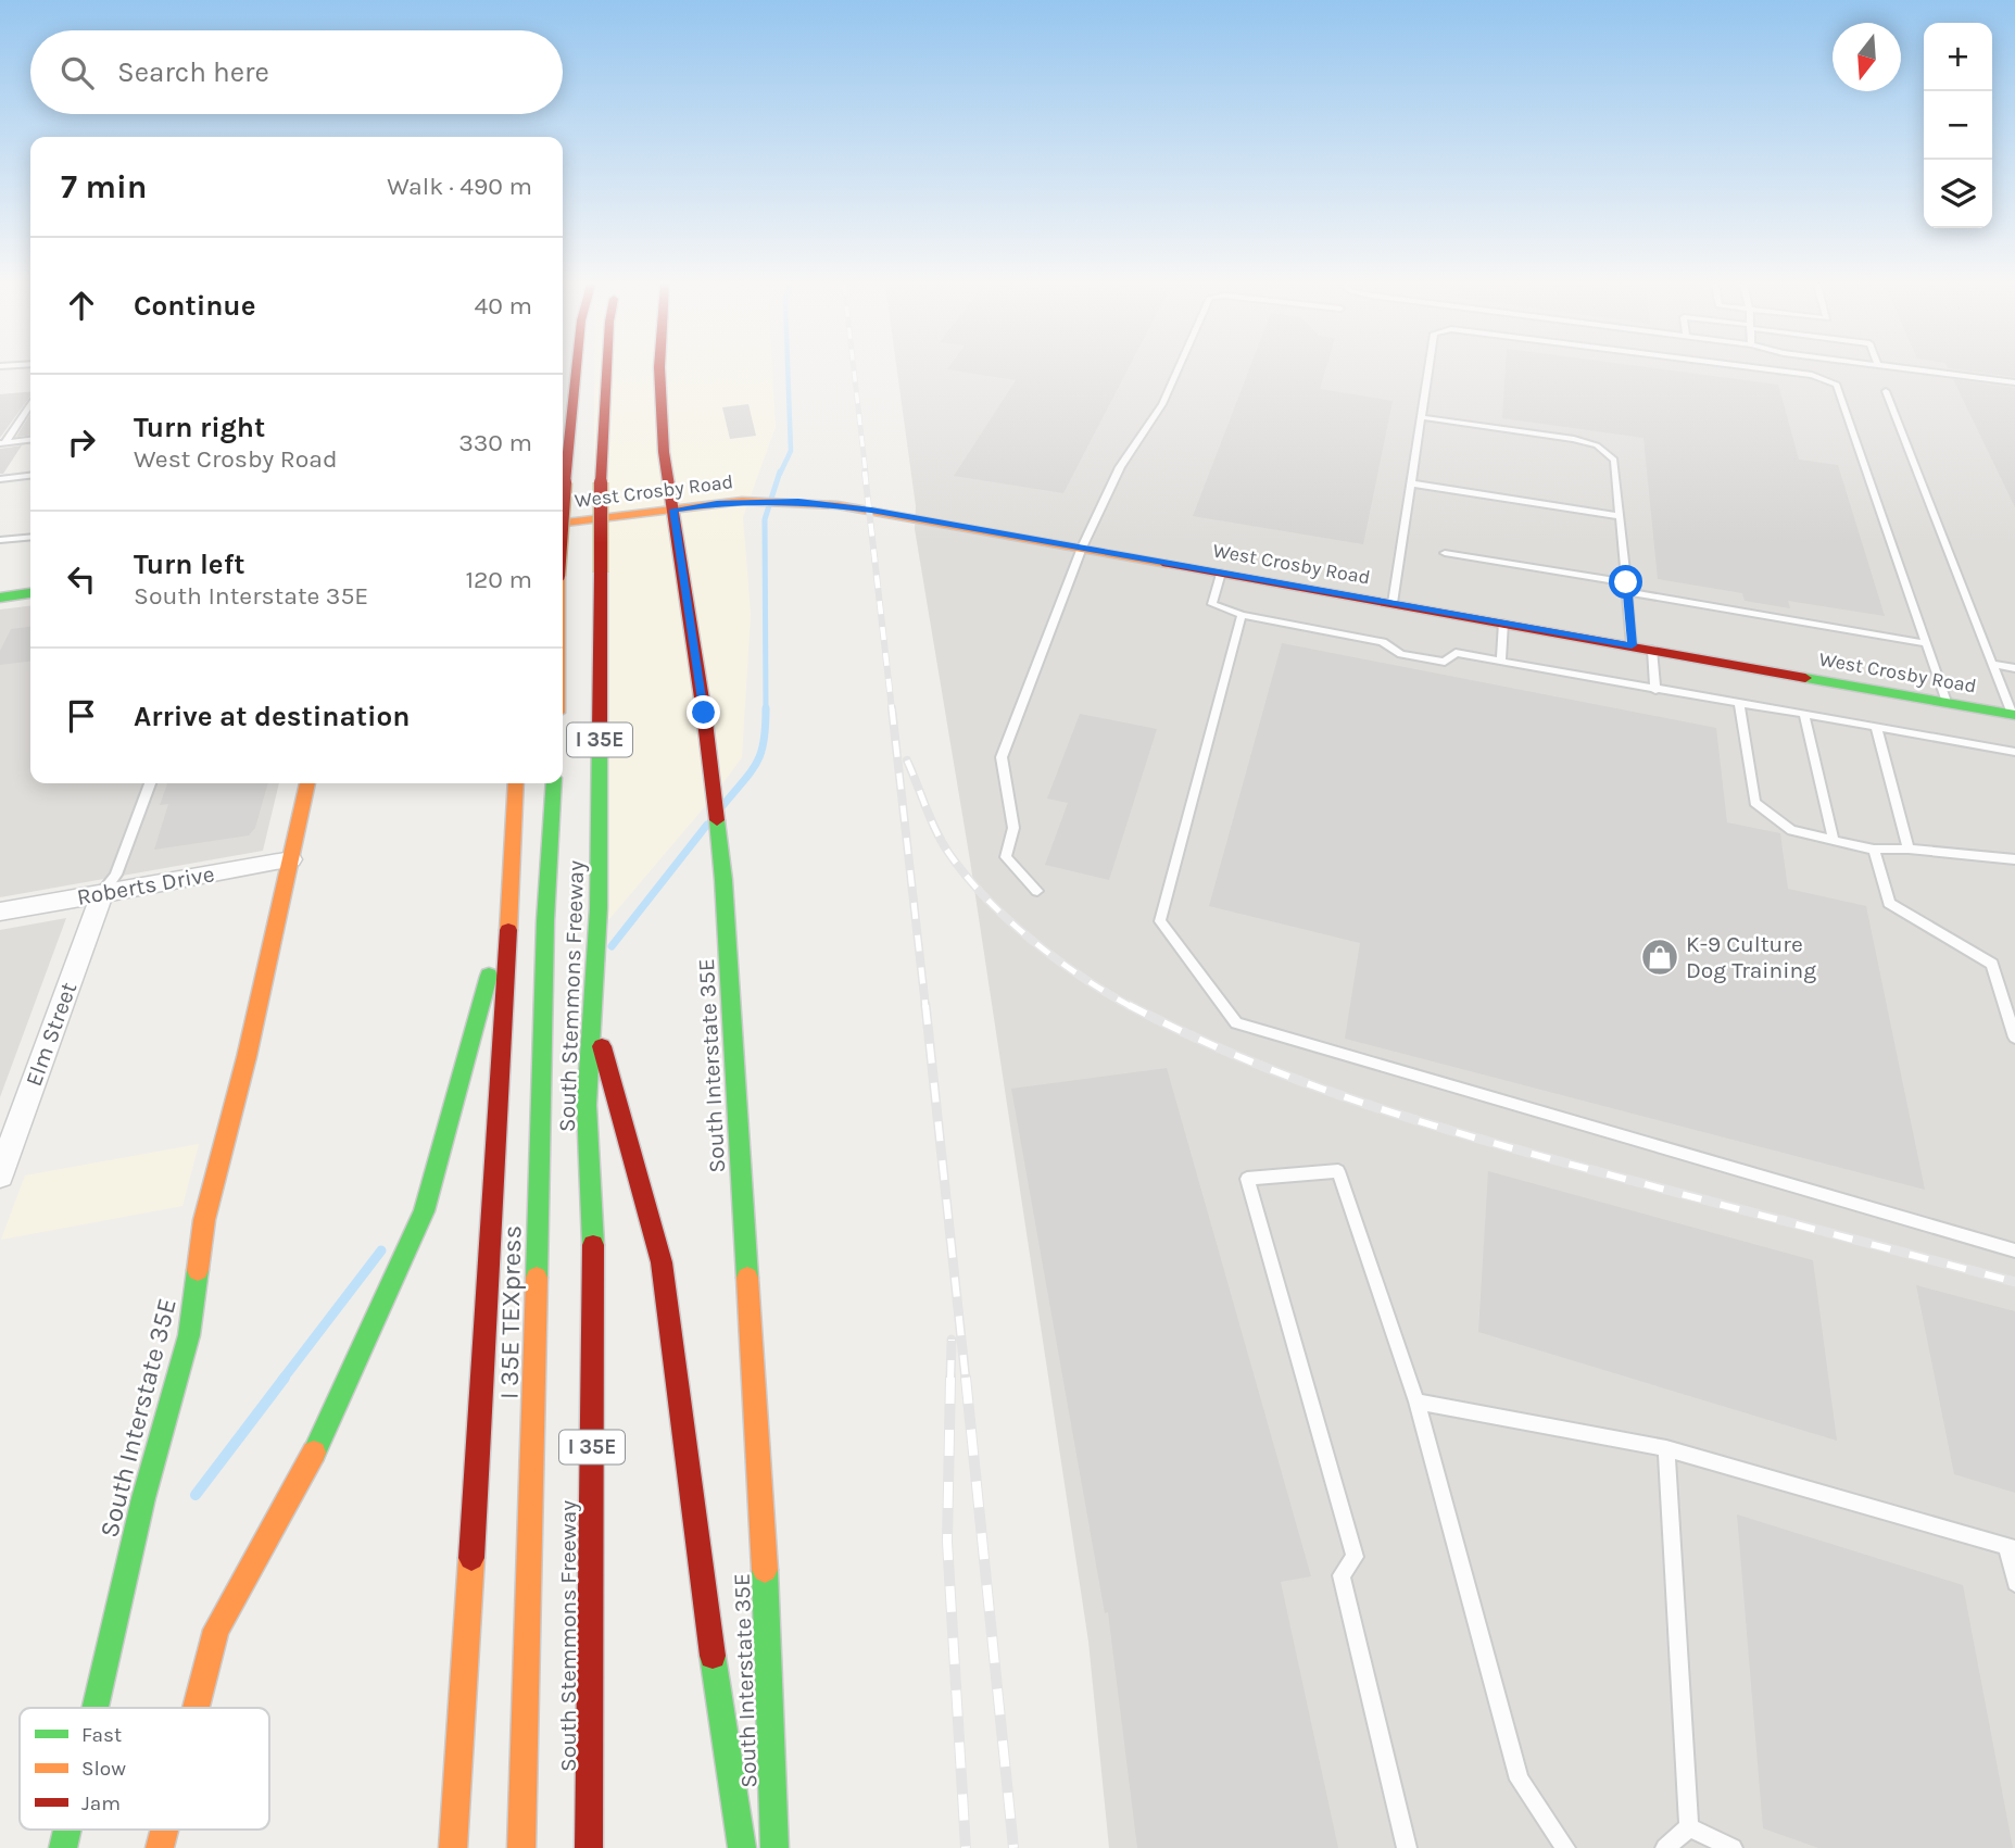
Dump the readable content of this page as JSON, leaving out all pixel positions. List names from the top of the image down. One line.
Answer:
{"streets":{"main road":["West Crosby Road","I 35E","South Stemmons Freeway","South Interstate 35E","I 35E TEXpress"],"street":["Roberts Drive","Elm Street"]},"crossings":[["West Crosby Road","South Interstate 35E"],["Roberts Drive","Elm Street"],["Roberts Drive","South Interstate 35E"]],"places":{"shop":["K-9 Culture Dog Training"]},"legend":["Fast","Slow","Jam"],"north":"bottom","page":{"map_buttons":["+","−"],"search":"Search here","heading":["7 min","Walk · 490 m"],"list":[["Continue","40 m"],["Turn right","West Crosby Road","330 m"],["Turn left","South Interstate 35E","120 m"],"Arrive at destination"]}}
